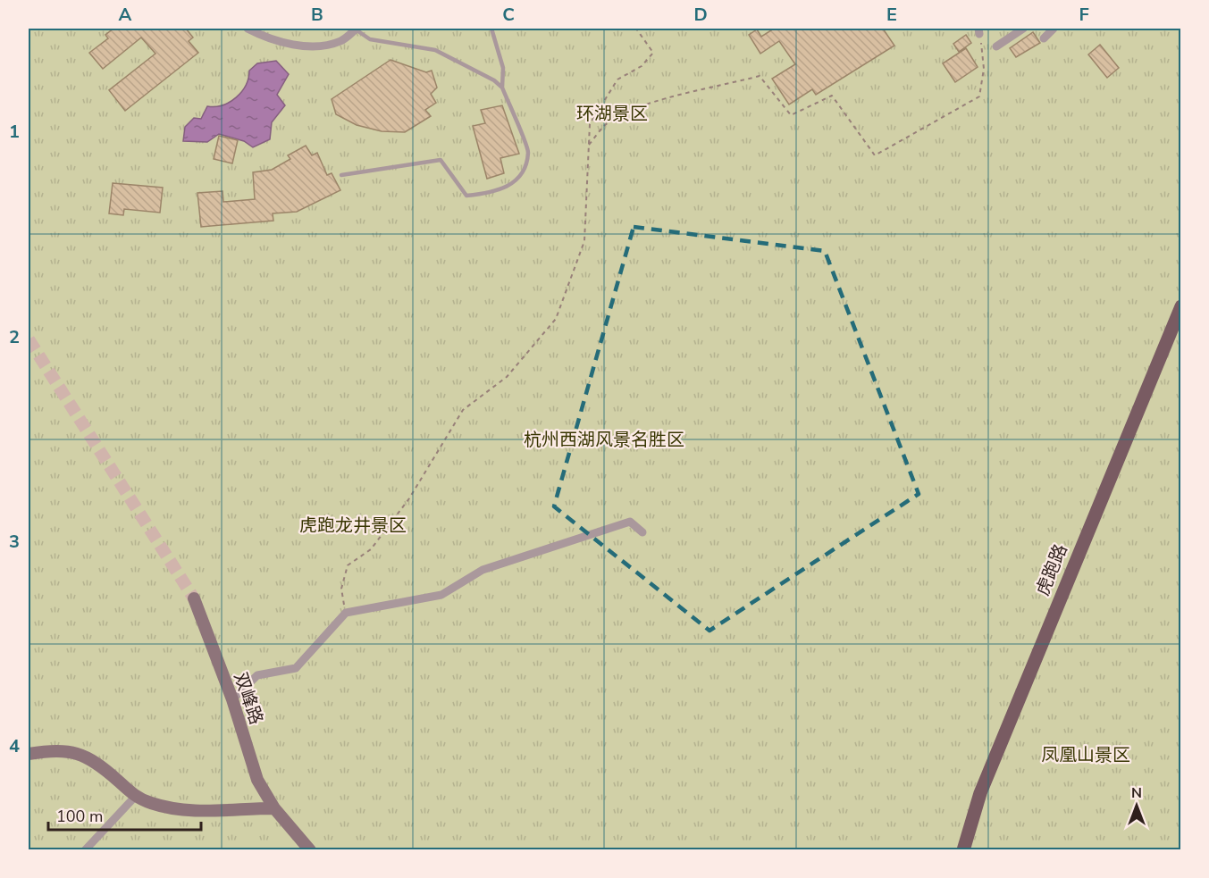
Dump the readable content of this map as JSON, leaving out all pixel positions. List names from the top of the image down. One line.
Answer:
{"streets":{"main road":["虎跑路","双峰路"]},"parks":["环湖景区","杭州西湖风景名胜区","虎跑龙井景区","凤凰山景区"],"scale_bar":"100 m","north":"top","grid":{"columns":["A","B","C","D","E","F"],"rows":["1","2","3","4"]}}
